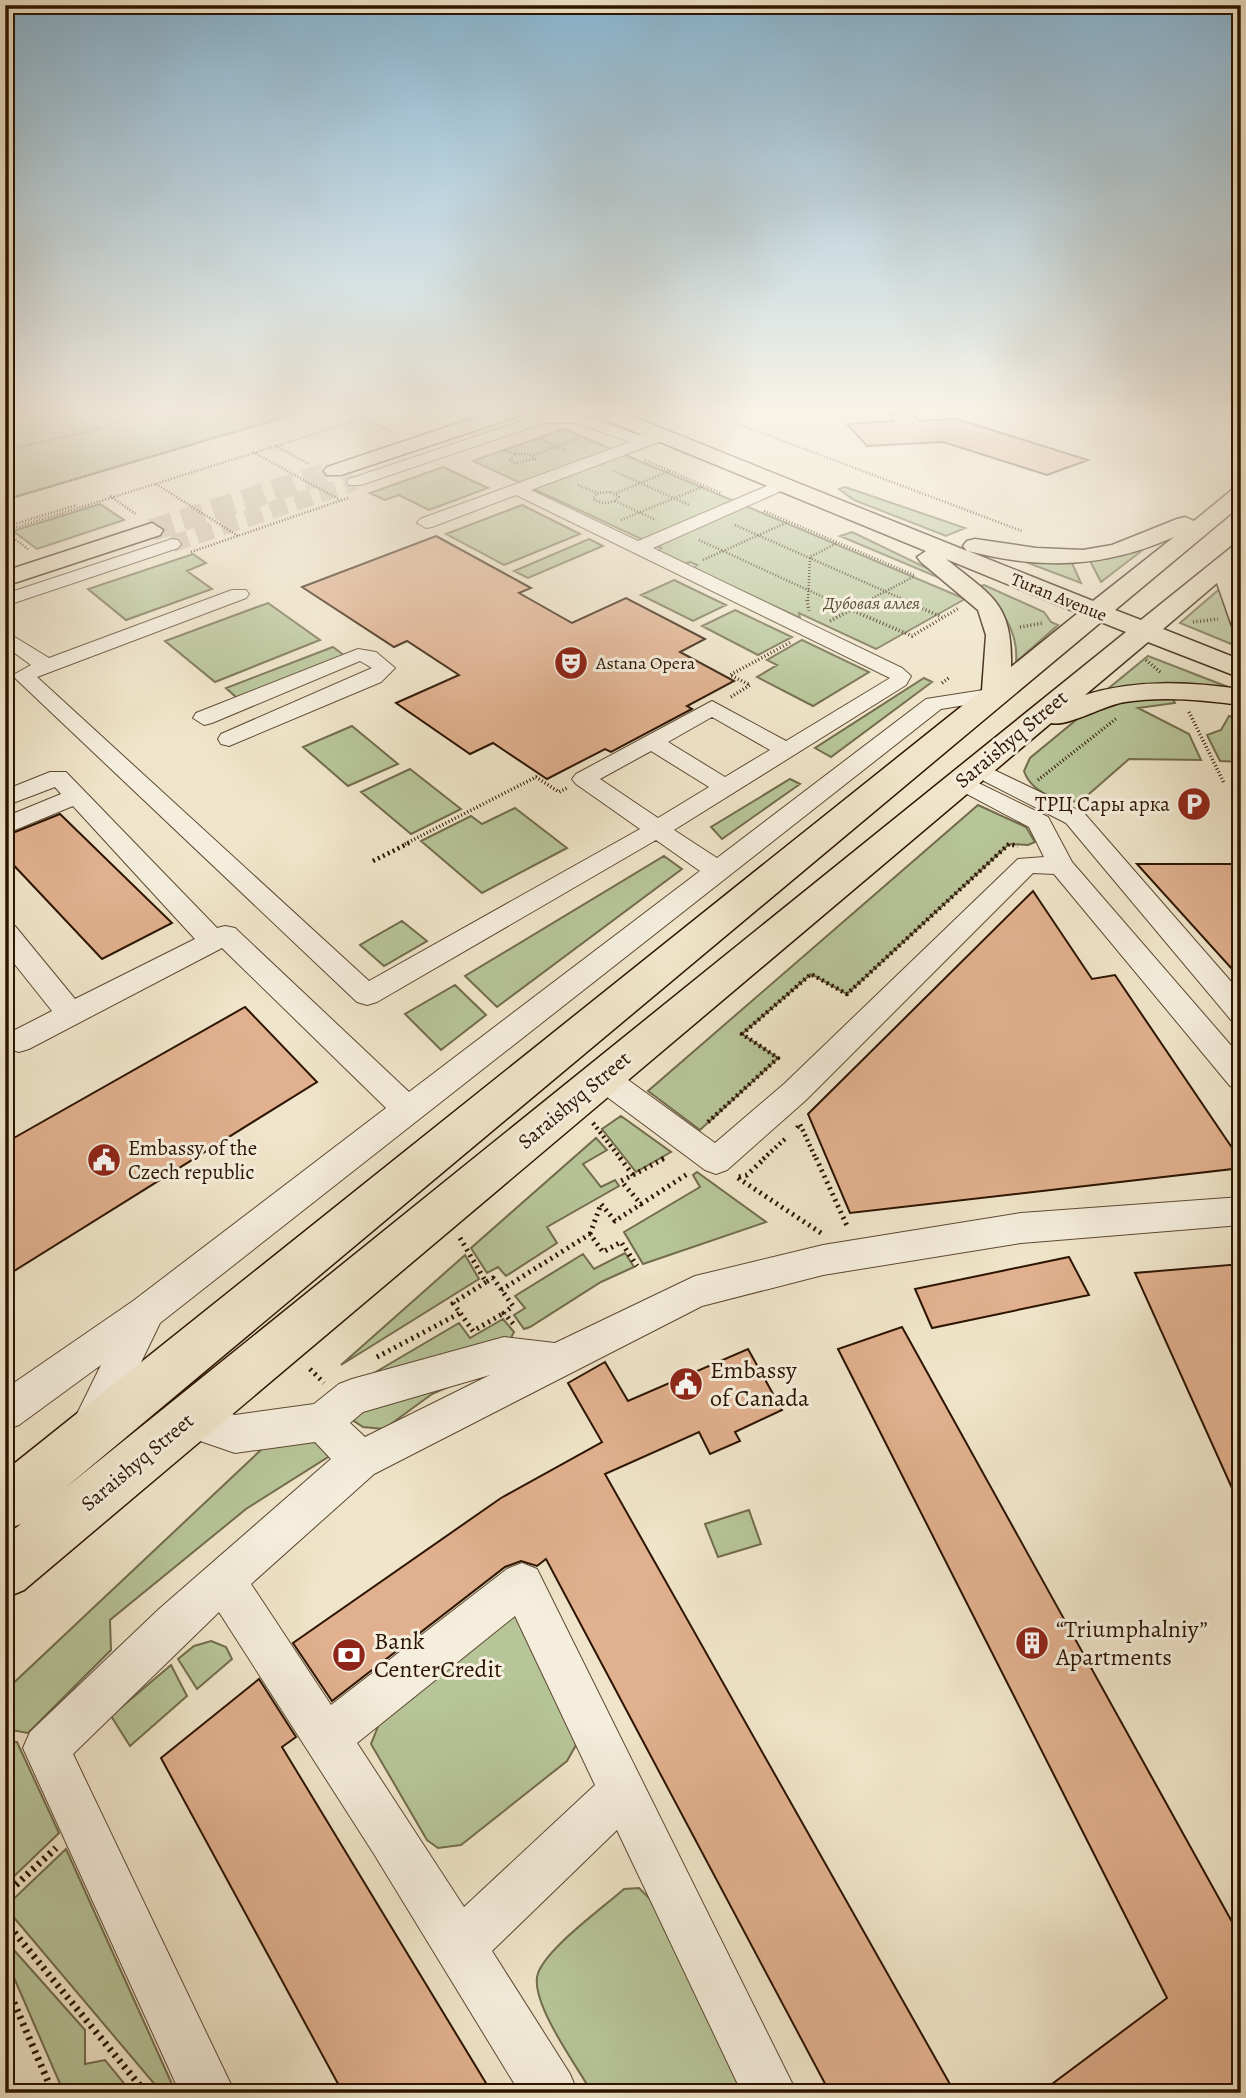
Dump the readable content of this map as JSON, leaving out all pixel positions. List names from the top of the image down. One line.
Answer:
{"streets":{"main road":["Turan Avenue","Saraishyq Street"]},"crossings":[["Turan Avenue","Saraishyq Street"]],"parks":["Дубовая аллея"],"places":{"theatre":["Astana Opera"],"parking":["ТРЦ Сары арка"],"public building":["Embassy of the Czech republic","Embassy of Canada"],"building":["“Triumphalniy” Apartments"],"bank":["Bank CenterCredit"]}}
